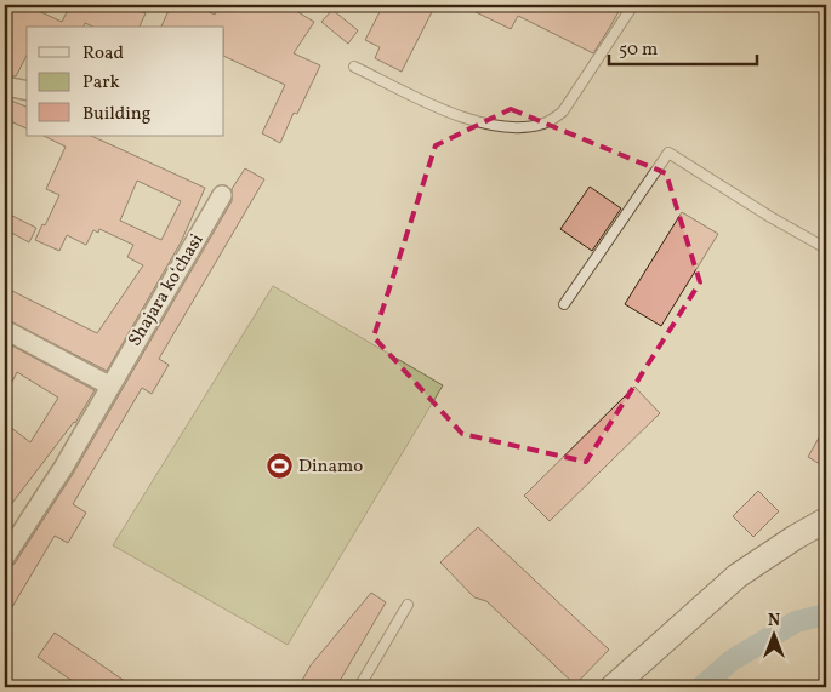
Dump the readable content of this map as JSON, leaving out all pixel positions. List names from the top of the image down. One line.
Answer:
{"streets":{"street":["Shajara koʻchasi"]},"places":{"sports":["Dinamo"]},"legend":["Road","Park","Building"],"scale_bar":"50 m","north":"top"}
